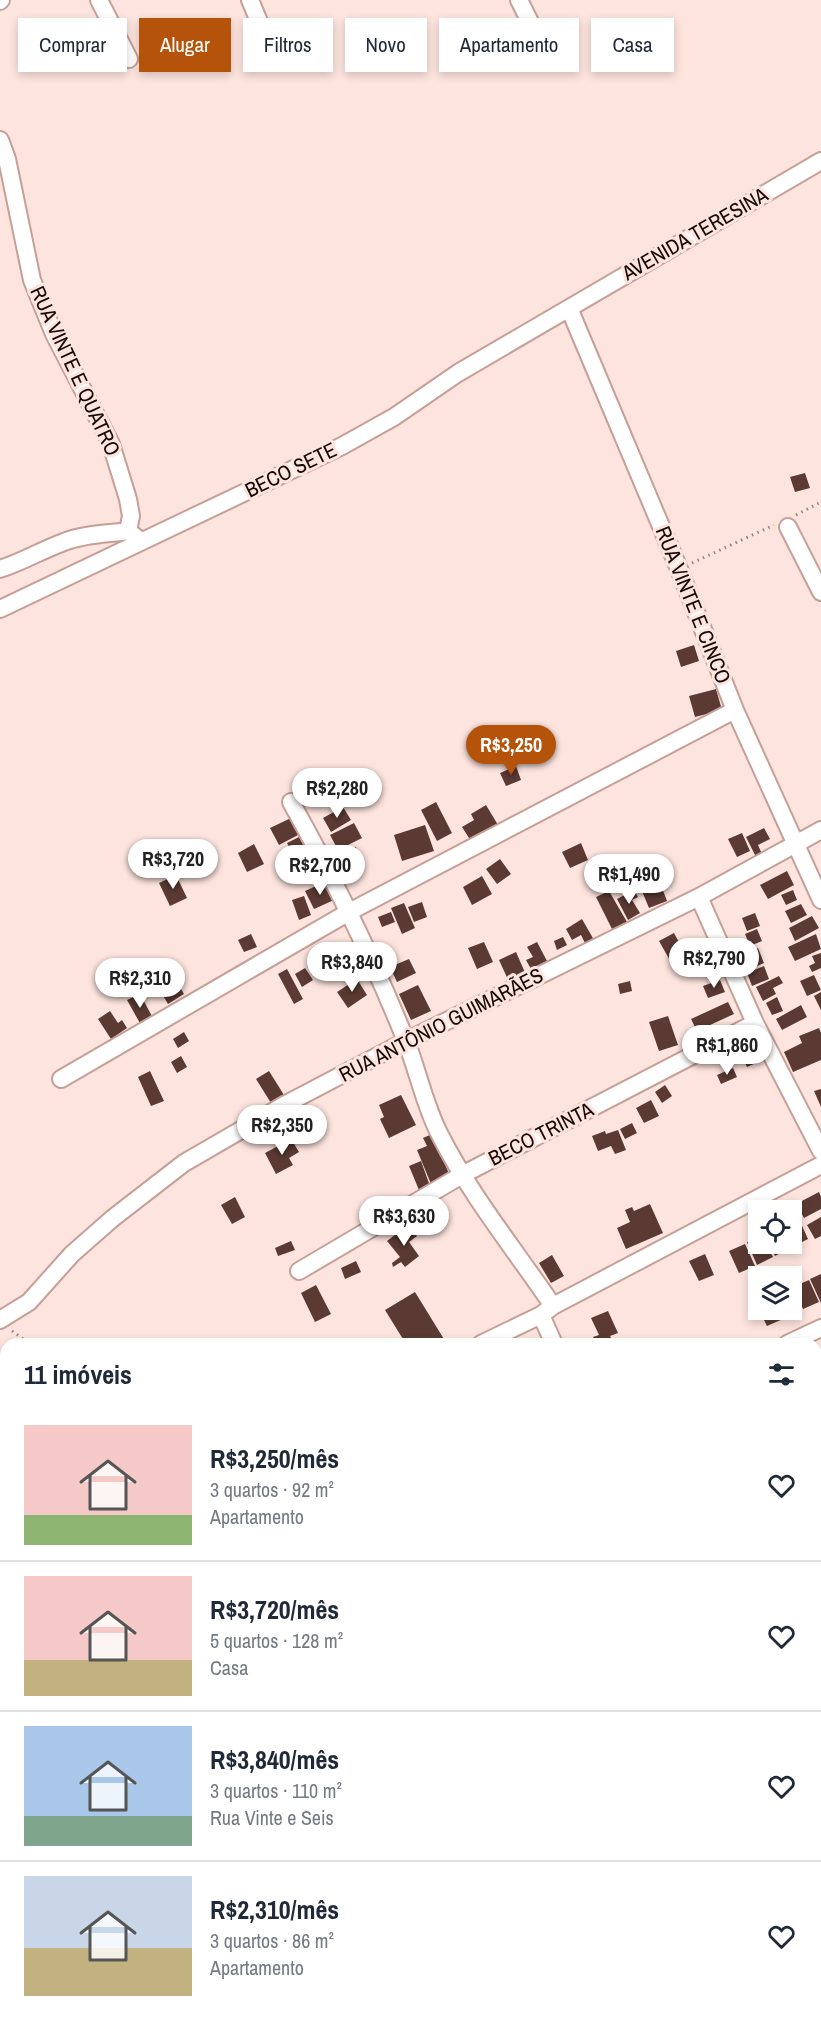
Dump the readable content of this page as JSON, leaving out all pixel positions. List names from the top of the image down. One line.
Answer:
{"streets":{"street":["AVENIDA TERESINA","RUA VINTE E QUATRO","BECO SETE","RUA VINTE E CINCO","RUA ANTÔNIO GUIMARÃES","BECO TRINTA"]},"crossings":[["AVENIDA TERESINA","BECO SETE"],["AVENIDA TERESINA","RUA VINTE E CINCO"],["RUA VINTE E QUATRO","BECO SETE"],["BECO SETE","RUA VINTE E CINCO"],["RUA VINTE E CINCO","RUA ANTÔNIO GUIMARÃES"]],"page":{"chip":["Comprar","Alugar","Filtros","Novo","Apartamento","Casa"],"price":["R$3,250","R$2,280","R$3,720","R$2,700","R$1,490","R$2,790","R$3,840","R$2,310","R$1,860","R$2,350","R$3,630"],"heading":"11 imóveis","list":[{"name":"R$3,250/mês","note":"3 quartos · 92 m² · Apartamento"},{"name":"R$3,720/mês","note":"5 quartos · 128 m² · Casa"},{"name":"R$3,840/mês","note":"3 quartos · 110 m² · Rua Vinte e Seis"},{"name":"R$2,310/mês","note":"3 quartos · 86 m² · Apartamento"}]}}
